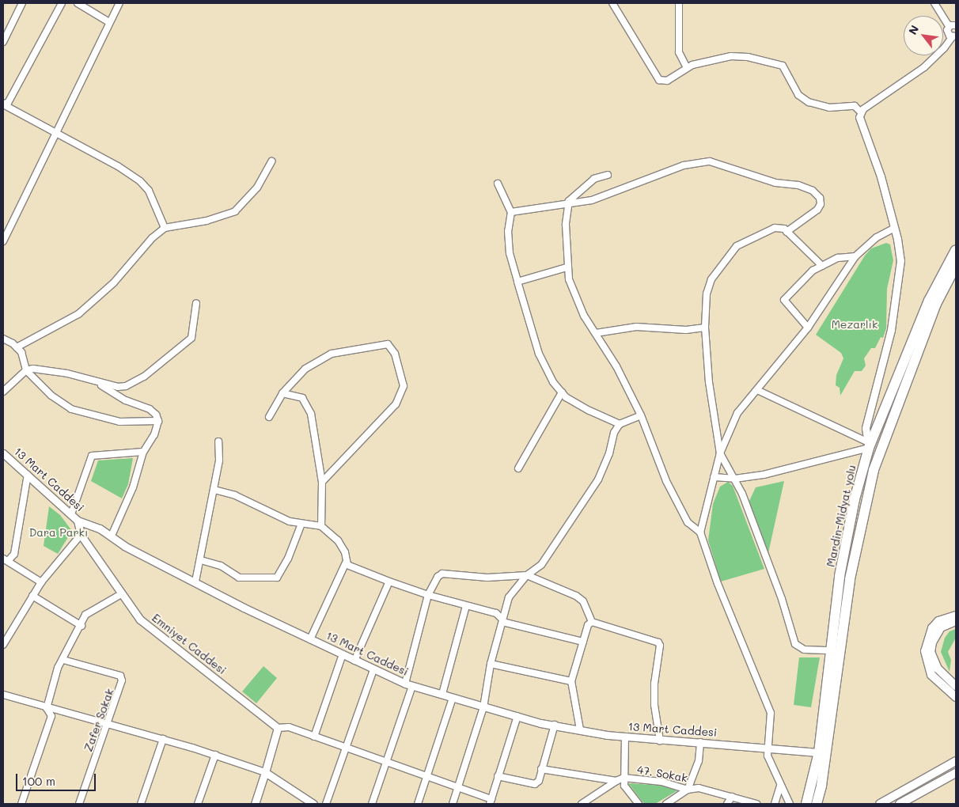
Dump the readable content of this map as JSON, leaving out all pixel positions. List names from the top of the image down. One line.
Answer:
{"streets":{"highway":["Mardin-Midyat yolu"],"street":["13 Mart Caddesi","Emniyet Caddesi","Zafer Sokak","47. Sokak"]},"crossings":[["13 Mart Caddesi","Mardin-Midyat yolu"],["13 Mart Caddesi","Emniyet Caddesi"]],"parks":["Mezarlık","Dara Parkı"],"scale_bar":"100 m","north":"top left"}
